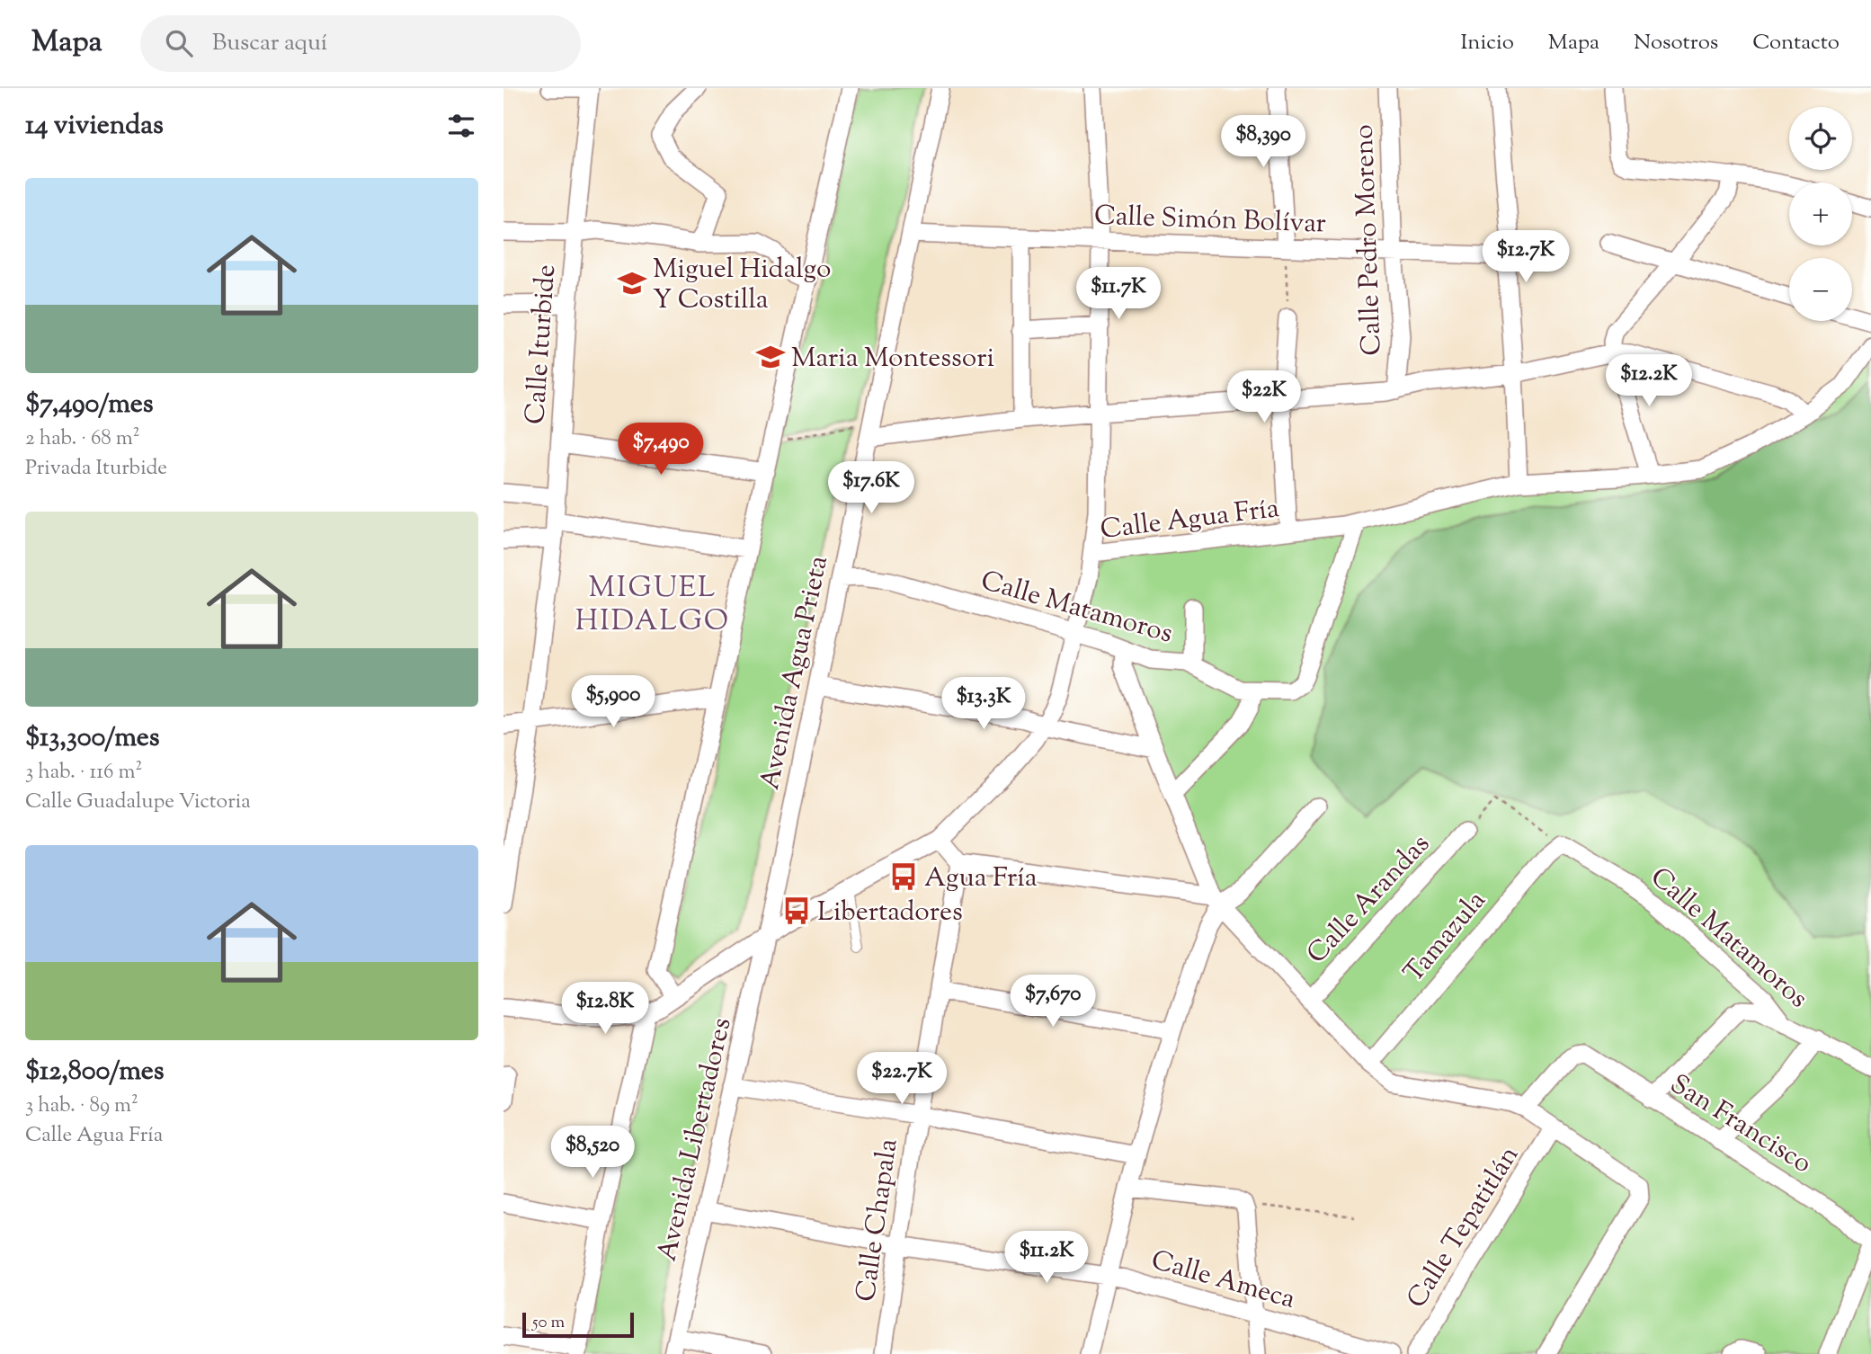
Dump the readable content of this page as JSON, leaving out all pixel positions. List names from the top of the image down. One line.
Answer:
{"streets":{"street":["Calle Simón Bolívar","Calle Pedro Moreno","Calle Iturbide","Calle Agua Fría","Calle Matamoros","Avenida Agua Prieta","Calle Arandas","Tamazula","San Francisco","Avenida Libertadores","Calle Chapala","Calle Tepatitlán","Calle Ameca"]},"crossings":[["Calle Simón Bolívar","Calle Pedro Moreno"],["Calle Simón Bolívar","Avenida Agua Prieta"],["Calle Agua Fría","Calle Matamoros"],["Calle Agua Fría","Avenida Agua Prieta"],["Calle Agua Fría","Avenida Libertadores"],["Calle Matamoros","Avenida Agua Prieta"],["Calle Matamoros","Tamazula"],["Avenida Agua Prieta","Avenida Libertadores"],["Avenida Libertadores","Calle Ameca"],["Calle Chapala","Calle Ameca"]],"districts":["MIGUEL HIDALGO"],"places":{"school or university":["Miguel Hidalgo Y Costilla","Maria Montessori"],"bus stop":["Agua Fría","Libertadores"]},"scale_bar":"50 m","page":{"header":"Mapa","search":"Buscar aquí","nav":["Inicio","Mapa","Nosotros","Contacto"],"heading":"14 viviendas","map_buttons":["+","−"],"price":["$8,390","$12.7K","$11.7K","$12.2K","$22K","$7,490","$17.6K","$5,900","$13.3K","$7,670","$12.8K","$22.7K","$8,520","$11.2K"],"list":[{"name":"$7,490/mes","note":"2 hab. · 68 m² · Privada Iturbide"},{"name":"$13,300/mes","note":"3 hab. · 116 m² · Calle Guadalupe Victoria"},{"name":"$12,800/mes","note":"3 hab. · 89 m² · Calle Agua Fría"}],"scale":"50 m"}}
